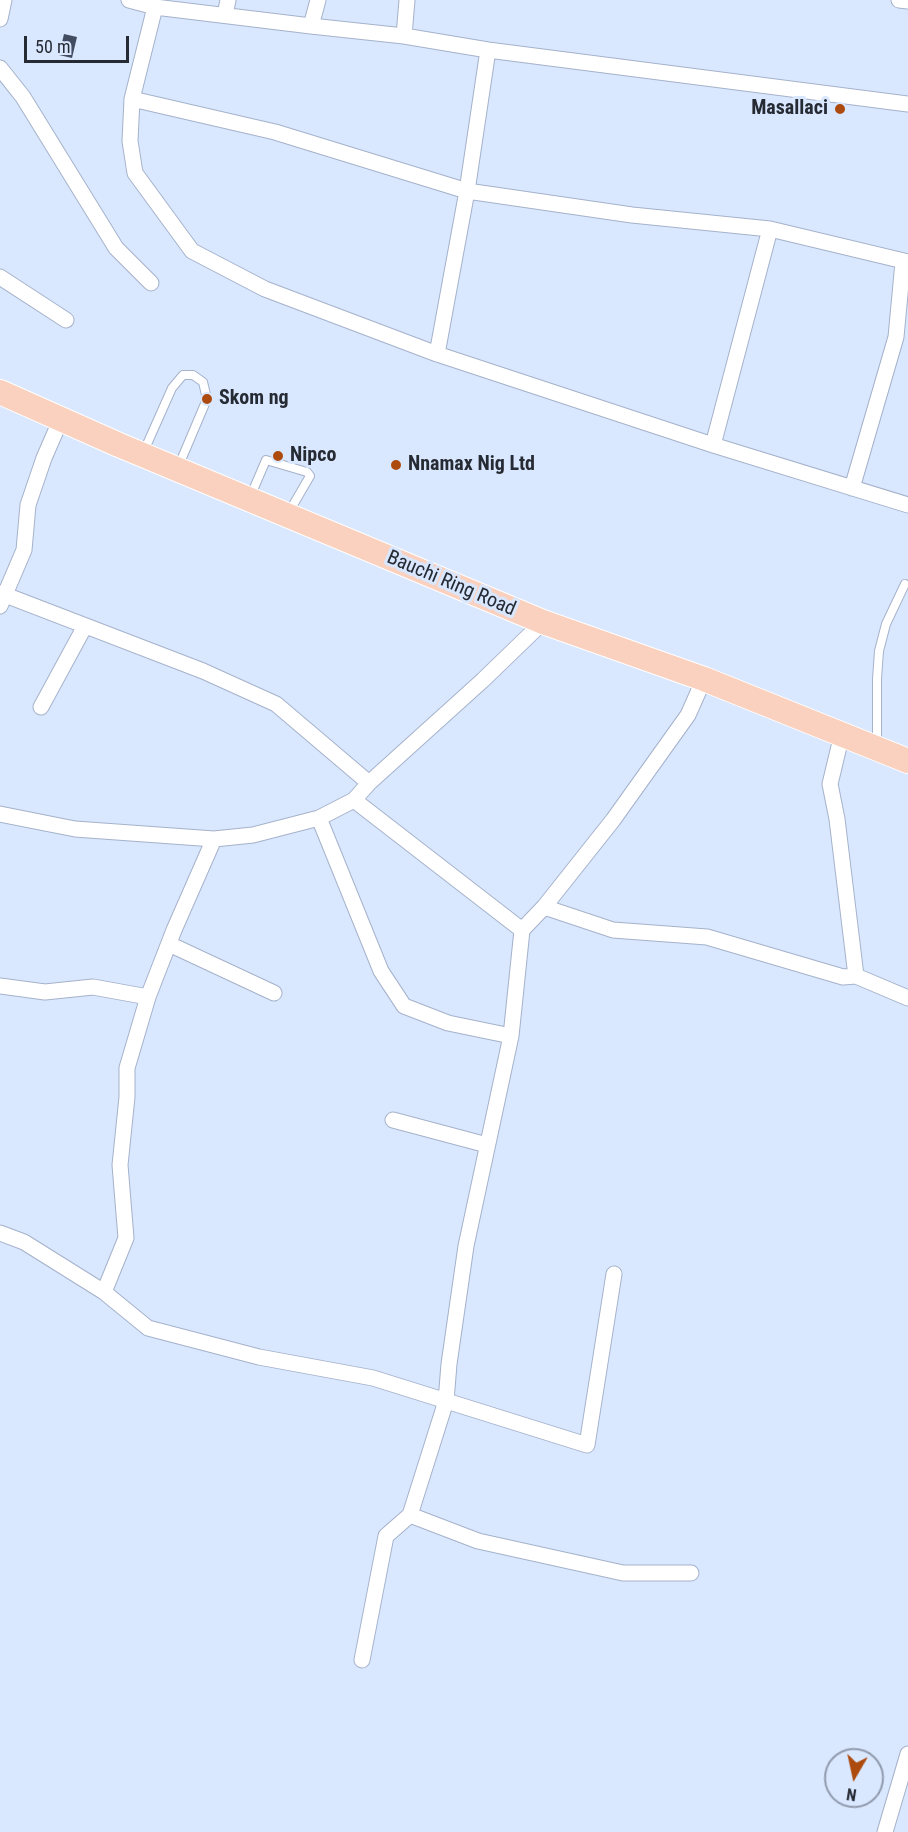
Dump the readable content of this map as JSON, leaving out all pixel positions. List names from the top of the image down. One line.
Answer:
{"streets":{"main road":["Bauchi Ring Road"]},"places":["Masallaci","Skom ng","Nipco","Nnamax Nig Ltd"],"scale_bar":"50 m","north":"bottom"}
